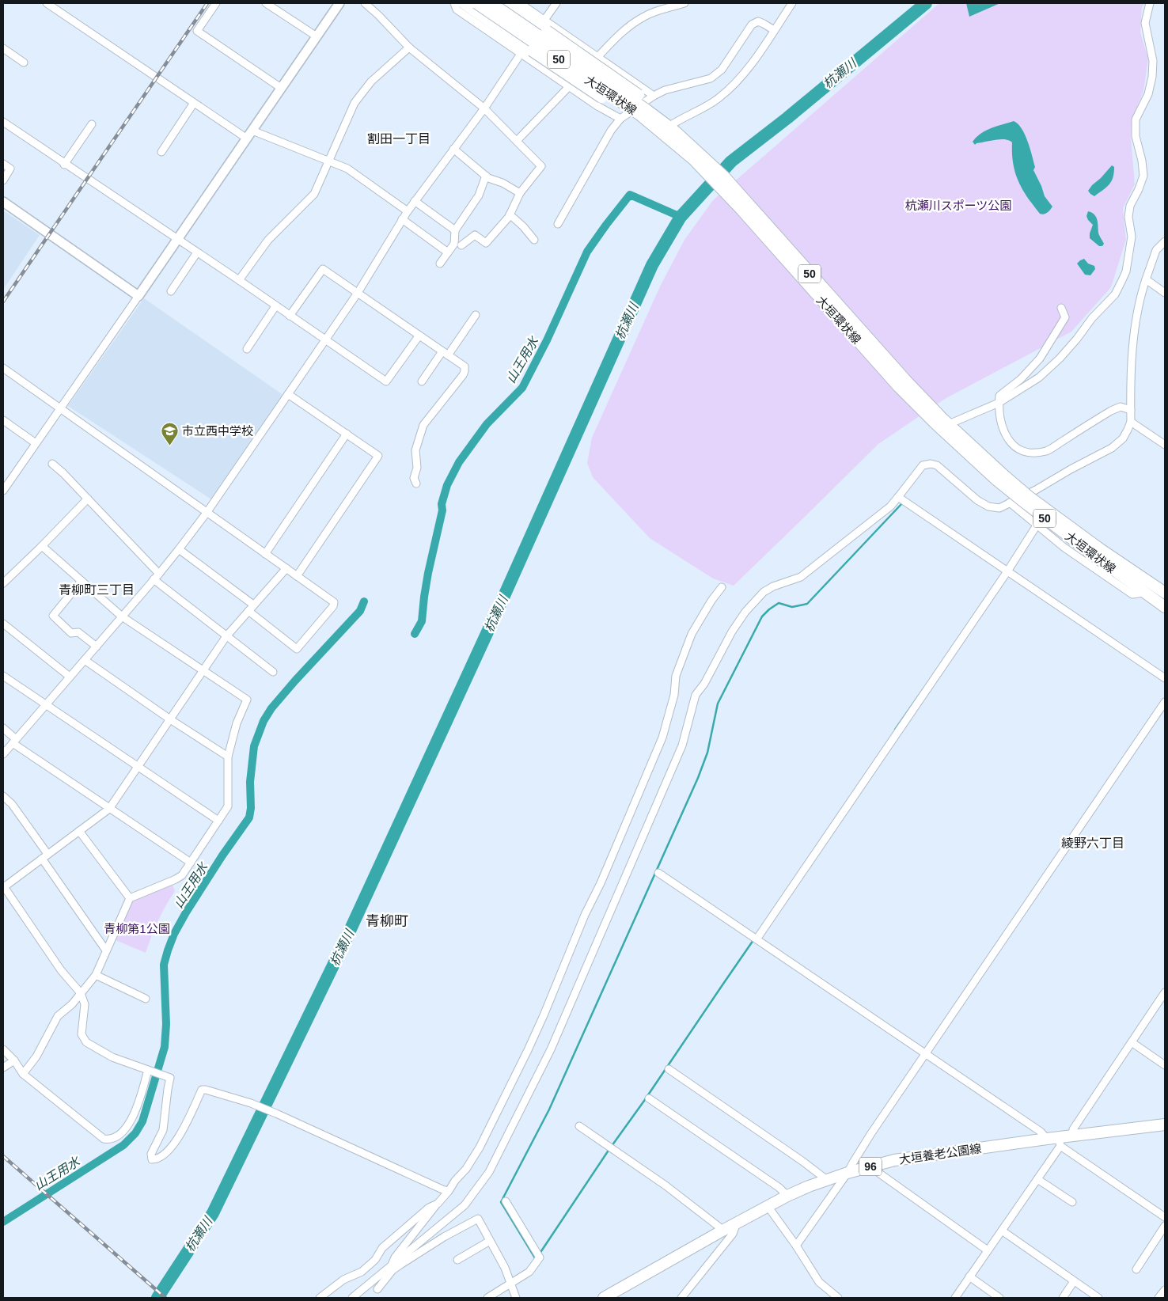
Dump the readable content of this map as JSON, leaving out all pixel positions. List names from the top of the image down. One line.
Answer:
{"streets":{"main road":["50","大垣環状線","大垣養老公園線","96"]},"crossings":[["50","大垣環状線"]],"districts":["割田一丁目","青柳町三丁目","綾野六丁目","青柳町"],"water":["杭瀬川","山王用水"],"parks":["杭瀬川スポーツ公園","青柳第1公園"],"places":{"school or university":["市立西中学校"]}}
